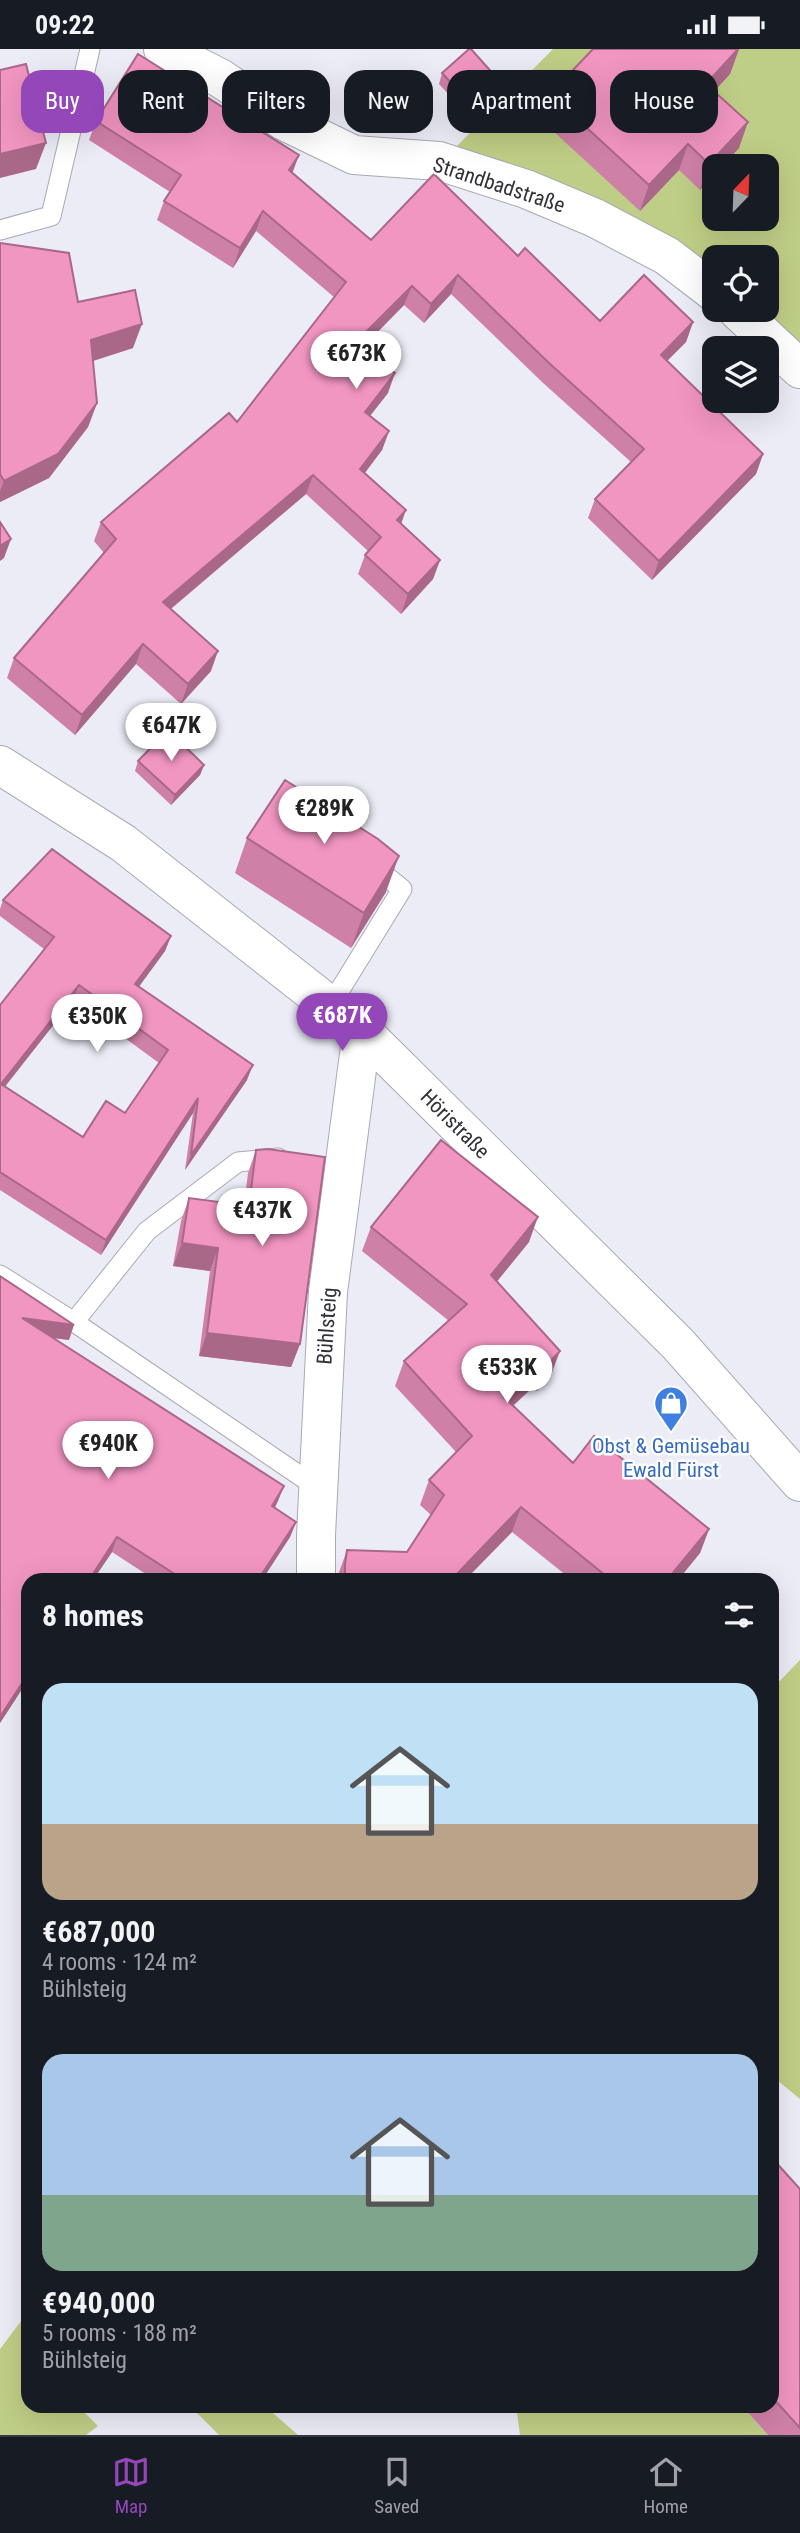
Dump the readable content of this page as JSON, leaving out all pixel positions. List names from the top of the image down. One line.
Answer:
{"streets":{"street":["Strandbadstraße","Höristraße","Bühlsteig"]},"crossings":[["Höristraße","Bühlsteig"]],"places":{"shop":["Obst & Gemüsebau Ewald Fürst"]},"north":"top right","page":{"status":"09:22","chip":["Buy","Rent","Filters","New","Apartment","House"],"price":["€673K","€647K","€289K","€687K","€350K","€437K","€533K","€940K"],"heading":"8 homes","list":[{"name":"€687,000","note":"4 rooms · 124 m² · Bühlsteig"},{"name":"€940,000","note":"5 rooms · 188 m² · Bühlsteig"}],"tabs":["Map","Saved","Home"]}}
